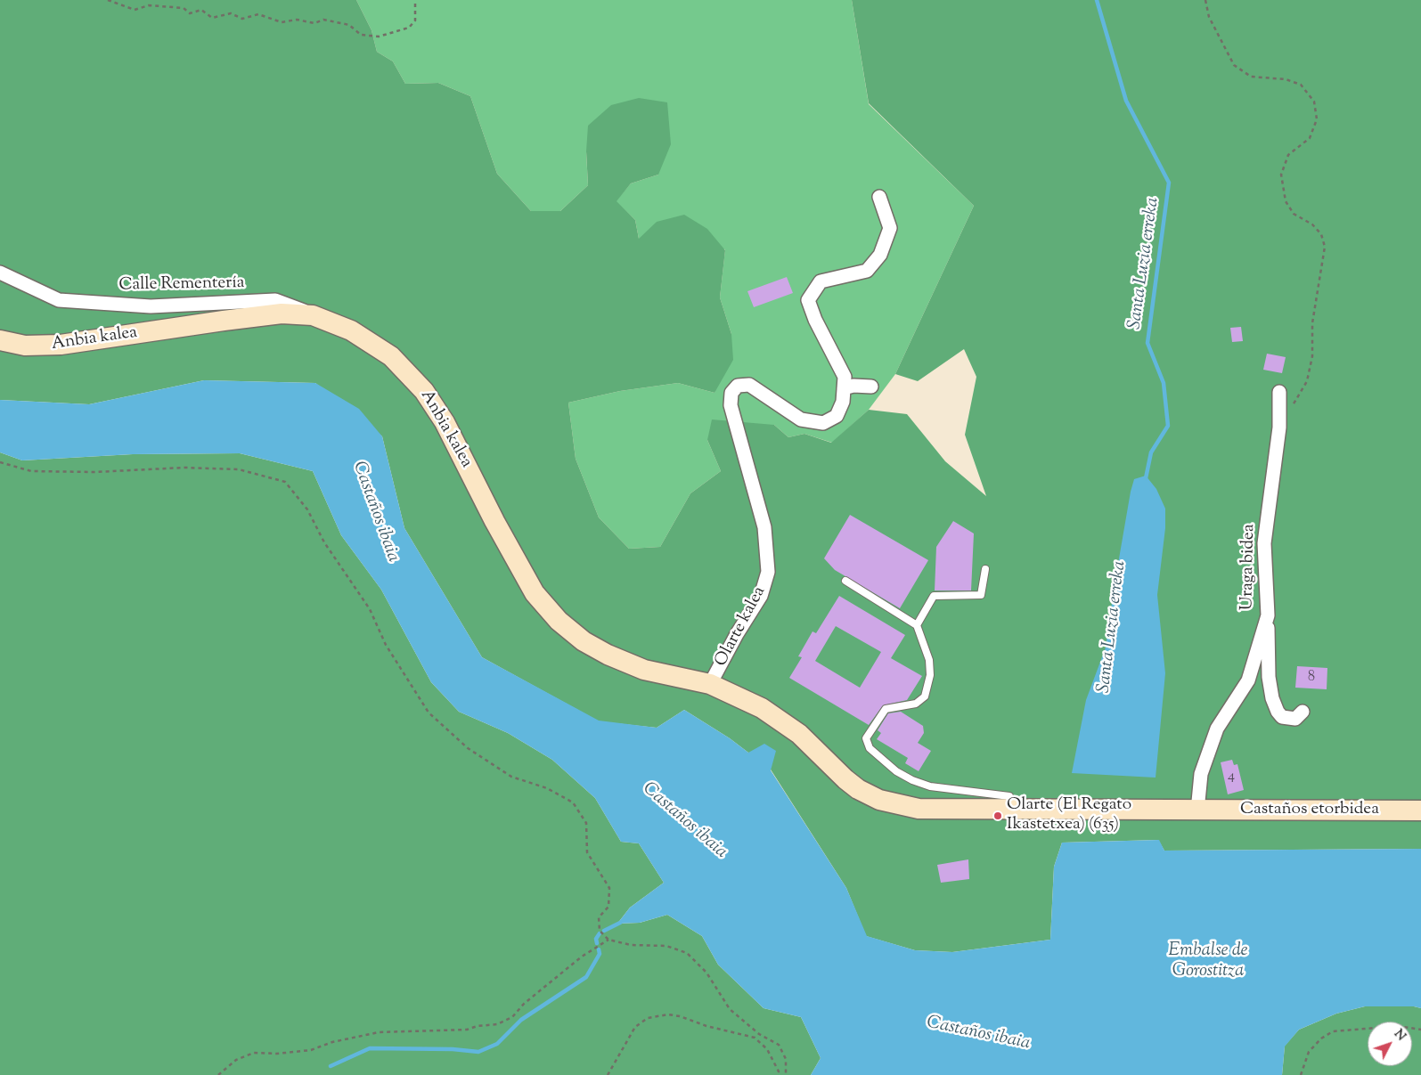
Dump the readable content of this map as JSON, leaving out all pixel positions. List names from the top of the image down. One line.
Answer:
{"streets":{"street":["Calle Rementería","Anbia kalea","Uraga bidea","Olarte kalea","Castaños etorbidea"]},"crossings":[["Calle Rementería","Anbia kalea"],["Anbia kalea","Olarte kalea"],["Uraga bidea","Olarte kalea"],["Uraga bidea","Castaños etorbidea"],["Olarte kalea","Castaños etorbidea"]],"water":["Santa Luzia erreka","Castaños ibaia","Embalse de Gorostitza"],"places":["Olarte (El Regato Ikastetxea) (635)"],"house_numbers":["8","4"],"north":"top right"}
